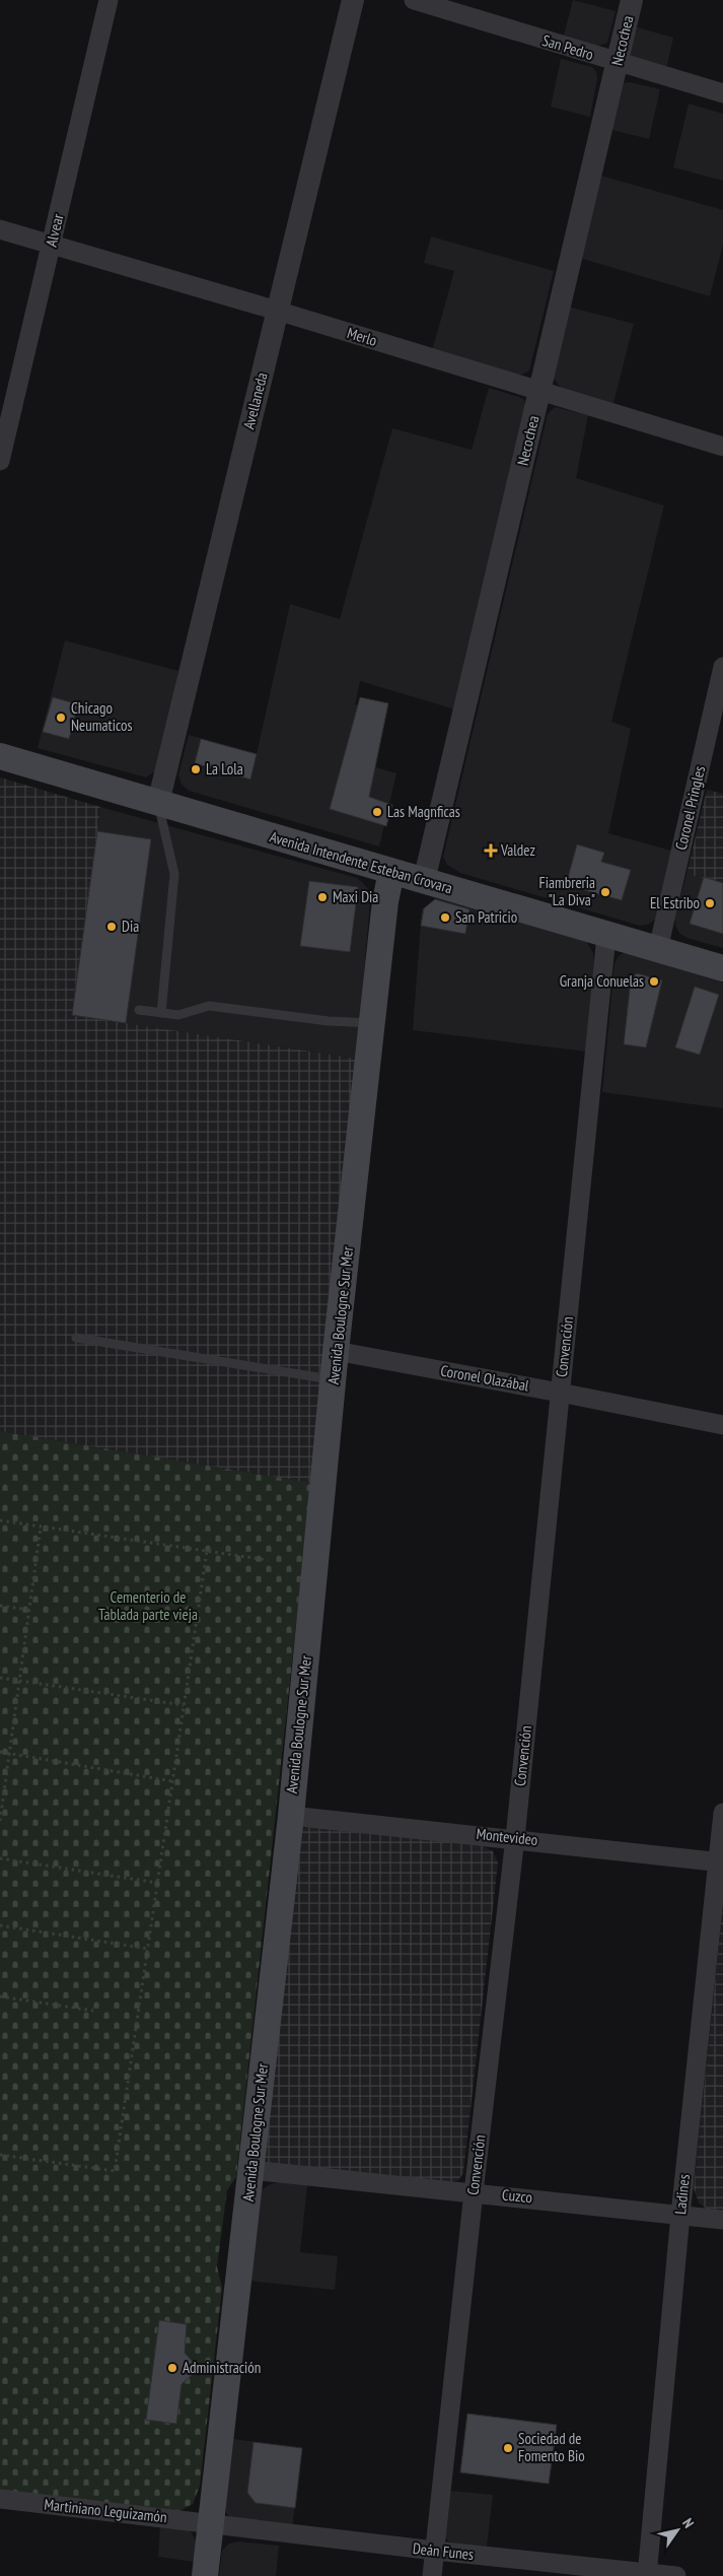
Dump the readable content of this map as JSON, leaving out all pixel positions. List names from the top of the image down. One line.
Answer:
{"streets":{"main road":["Avenida Intendente Esteban Crovara","Avenida Boulogne Sur Mer"],"street":["Necochea","San Pedro","Alvear","Merlo","Avellaneda","Coronel Pringles","Convención","Coronel Olazábal","Montevideo","Ladines","Cuzco","Martiniano Leguizamón","Deán Funes"]},"crossings":[["Necochea","San Pedro"],["Necochea","Merlo"],["Necochea","Avenida Intendente Esteban Crovara"],["Alvear","Merlo"],["Merlo","Avellaneda"],["Avellaneda","Avenida Intendente Esteban Crovara"],["Coronel Pringles","Avenida Intendente Esteban Crovara"],["Avenida Intendente Esteban Crovara","Avenida Boulogne Sur Mer"],["Avenida Intendente Esteban Crovara","Convención"],["Avenida Boulogne Sur Mer","Coronel Olazábal"],["Avenida Boulogne Sur Mer","Montevideo"],["Avenida Boulogne Sur Mer","Cuzco"],["Avenida Boulogne Sur Mer","Martiniano Leguizamón"],["Avenida Boulogne Sur Mer","Deán Funes"],["Convención","Coronel Olazábal"],["Convención","Montevideo"],["Convención","Cuzco"],["Convención","Deán Funes"],["Montevideo","Ladines"],["Ladines","Cuzco"],["Ladines","Deán Funes"],["Martiniano Leguizamón","Deán Funes"]],"parks":["Cementerio de Tablada parte vieja"],"places":{"other":["Chicago Neumaticos","La Lola","Las Magnficas","Fiambreria \"La Diva\"","Maxi Dia","El Estribo","San Patricio","Dia","Granja Conuelas","Administración","Sociedad de Fomento Bio"],"health":["Valdez"]},"north":"top right"}
